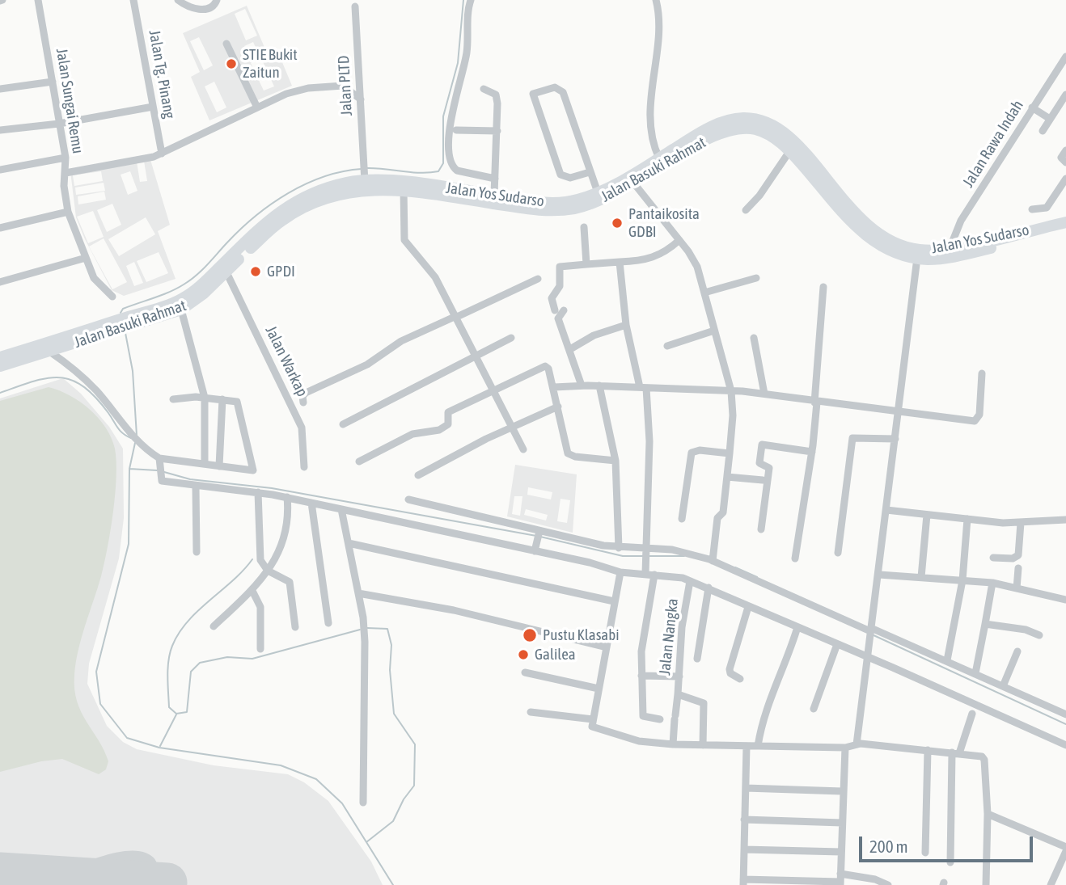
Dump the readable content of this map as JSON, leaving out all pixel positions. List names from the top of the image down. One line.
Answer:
{"streets":{"highway":["Jalan Basuki Rahmat","Jalan Yos Sudarso"],"street":["Jalan Tg. Pinang","Jalan PLTD","Jalan Sungai Remu","Jalan Rawa Indah","Jalan Warkap","Jalan Nangka"]},"crossings":[["Jalan PLTD","Jalan Basuki Rahmat"],["Jalan PLTD","Jalan Yos Sudarso"],["Jalan Rawa Indah","Jalan Yos Sudarso"],["Jalan Basuki Rahmat","Jalan Yos Sudarso"],["Jalan Basuki Rahmat","Jalan Warkap"]],"places":["STIE Bukit Zaitun","Pantaikosita GDBI","GPDI","Pustu Klasabi","Galilea"],"scale_bar":"200 m"}
